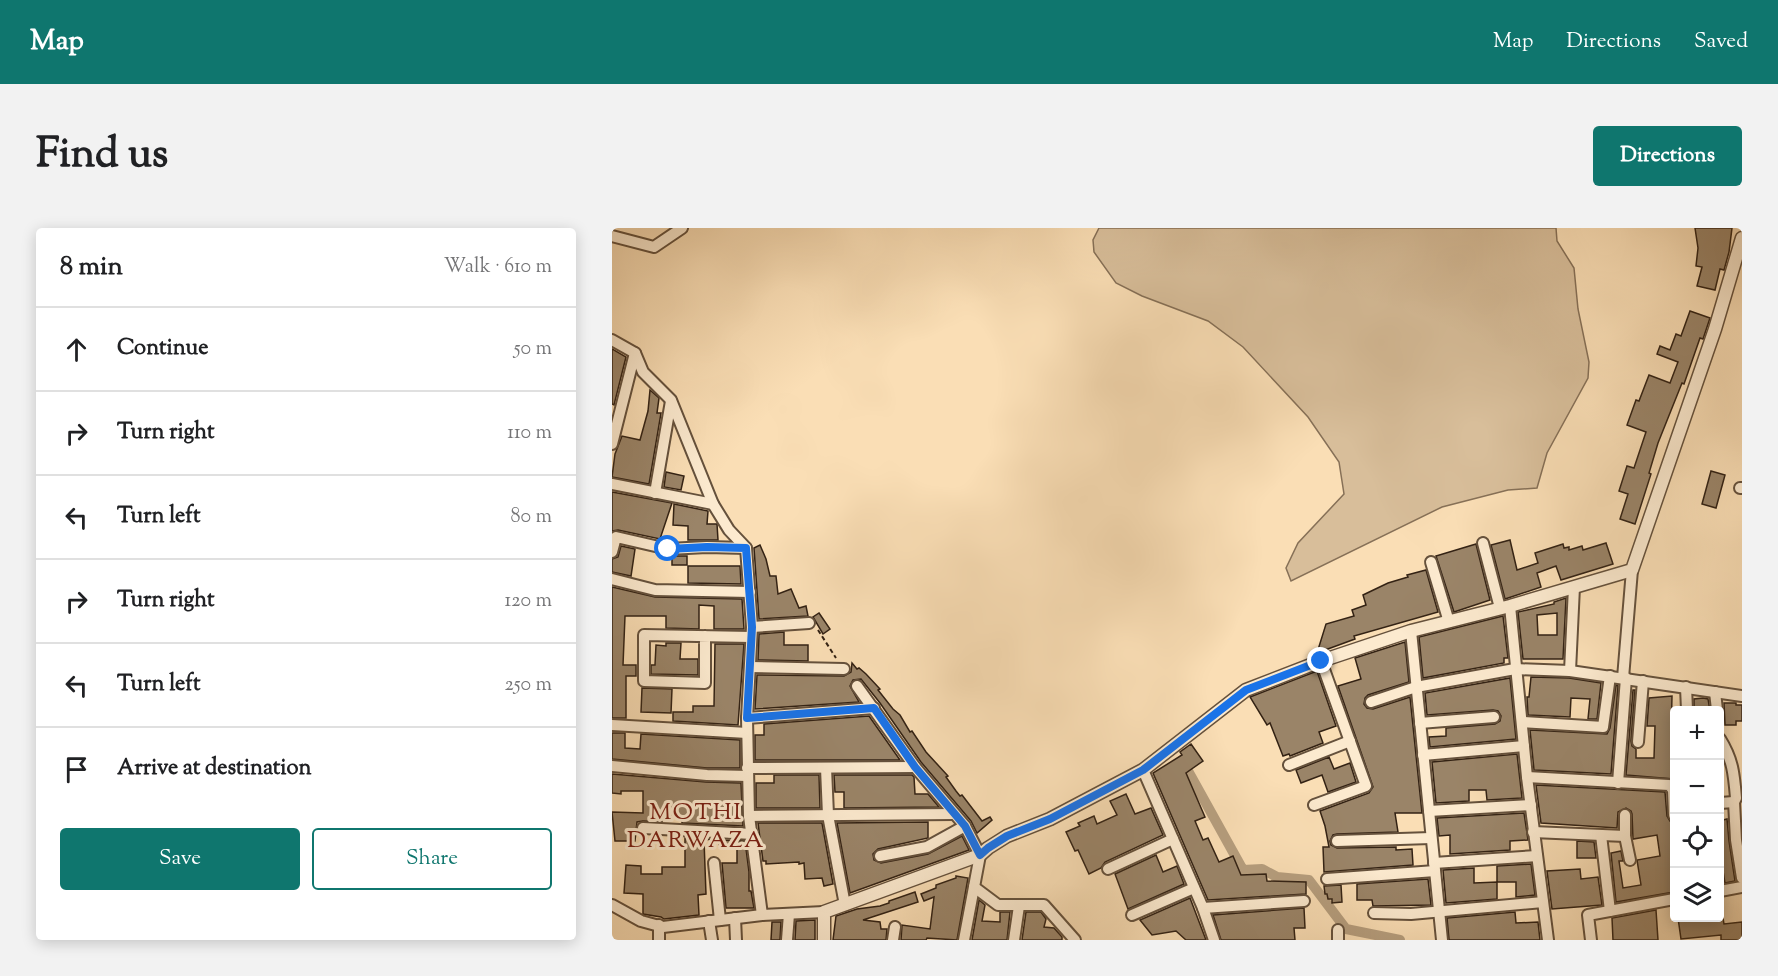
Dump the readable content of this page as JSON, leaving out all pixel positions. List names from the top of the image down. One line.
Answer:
{"districts":["MOTHI DARWAZA"],"page":{"header":"Map","nav":["Map","Directions","Saved"],"title":"Find us","buttons":["Directions",["Save","Share"]],"heading":["8 min","Walk · 610 m"],"list":[["Continue","50 m"],["Turn right","110 m"],["Turn left","80 m"],["Turn right","120 m"],["Turn left","250 m"],"Arrive at destination"],"map_buttons":["+","−"]}}
